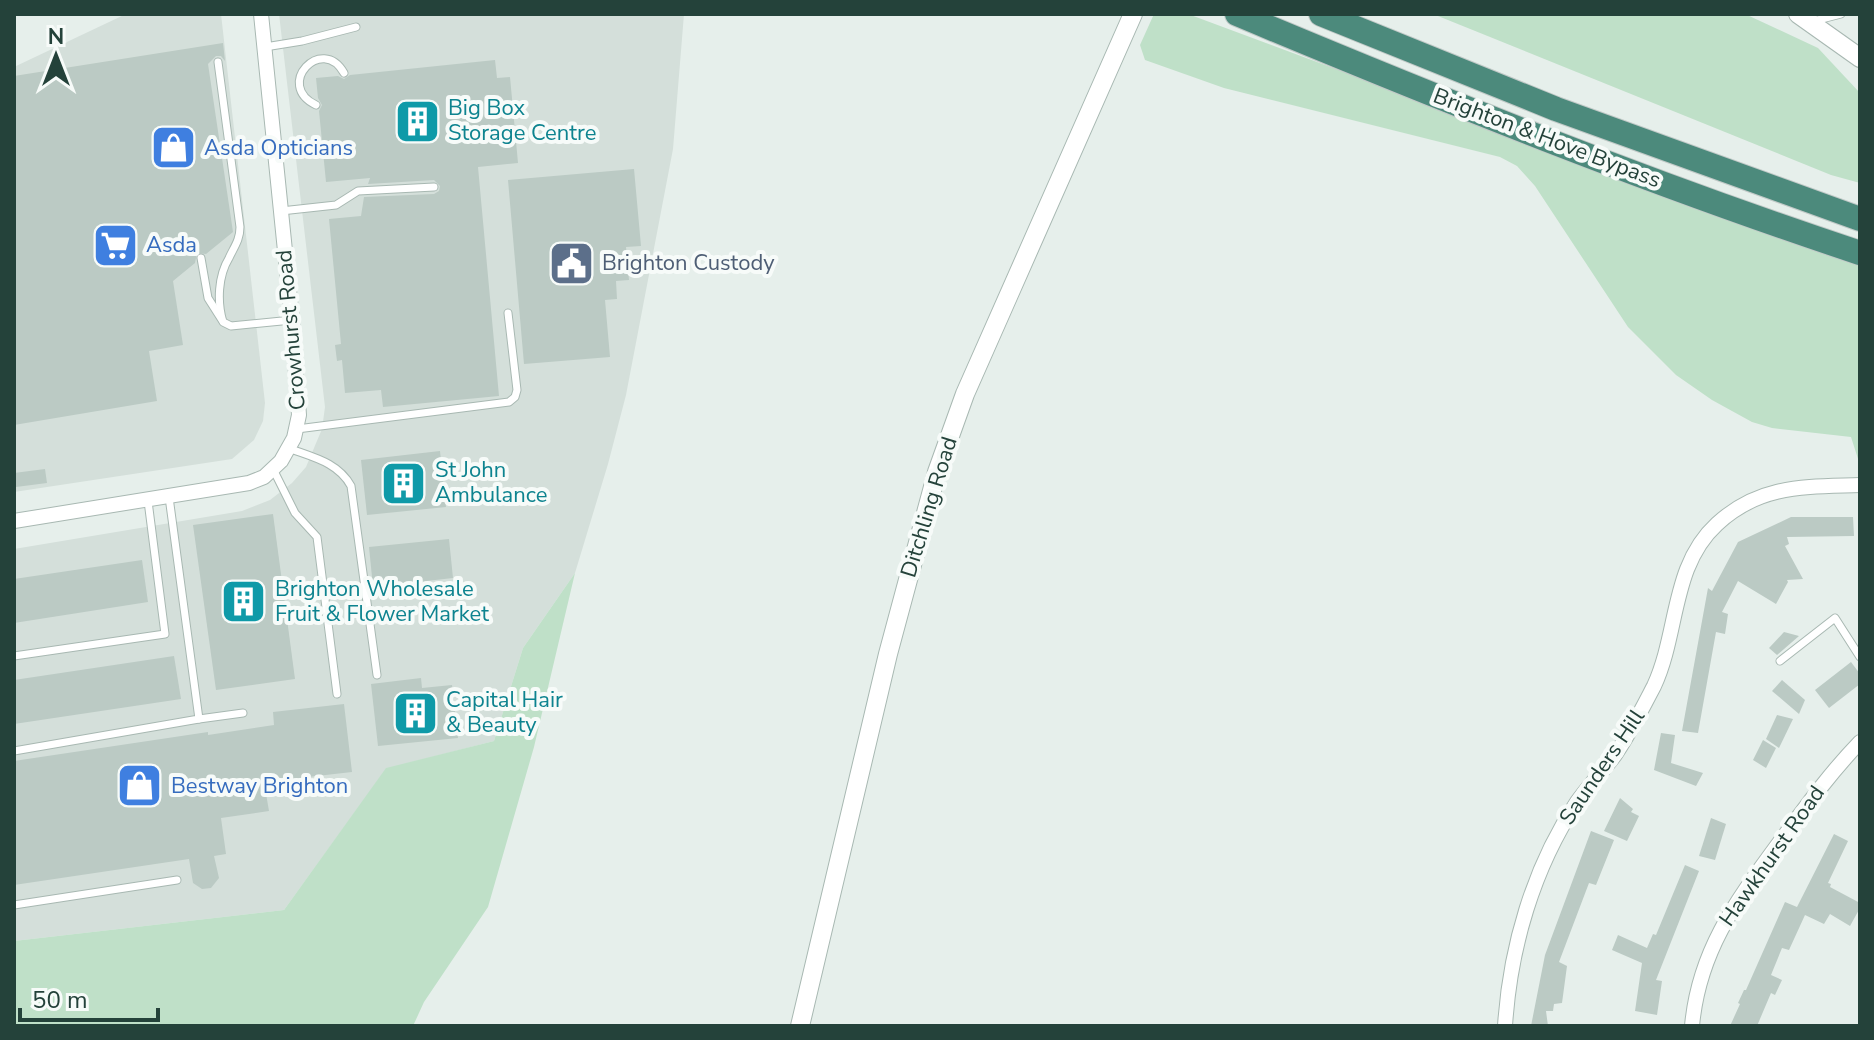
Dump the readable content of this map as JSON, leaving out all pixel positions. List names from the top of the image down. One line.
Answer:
{"streets":{"highway":["Brighton & Hove Bypass"],"street":["Crowhurst Road","Ditchling Road","Saunders Hill","Hawkhurst Road"]},"places":{"building":["Big Box Storage Centre","St John Ambulance","Brighton Wholesale Fruit & Flower Market","Capital Hair & Beauty"],"shop":["Asda Opticians","Bestway Brighton"],"supermarket":["Asda"],"public building":["Brighton Custody"]},"scale_bar":"50 m","north":"top"}
